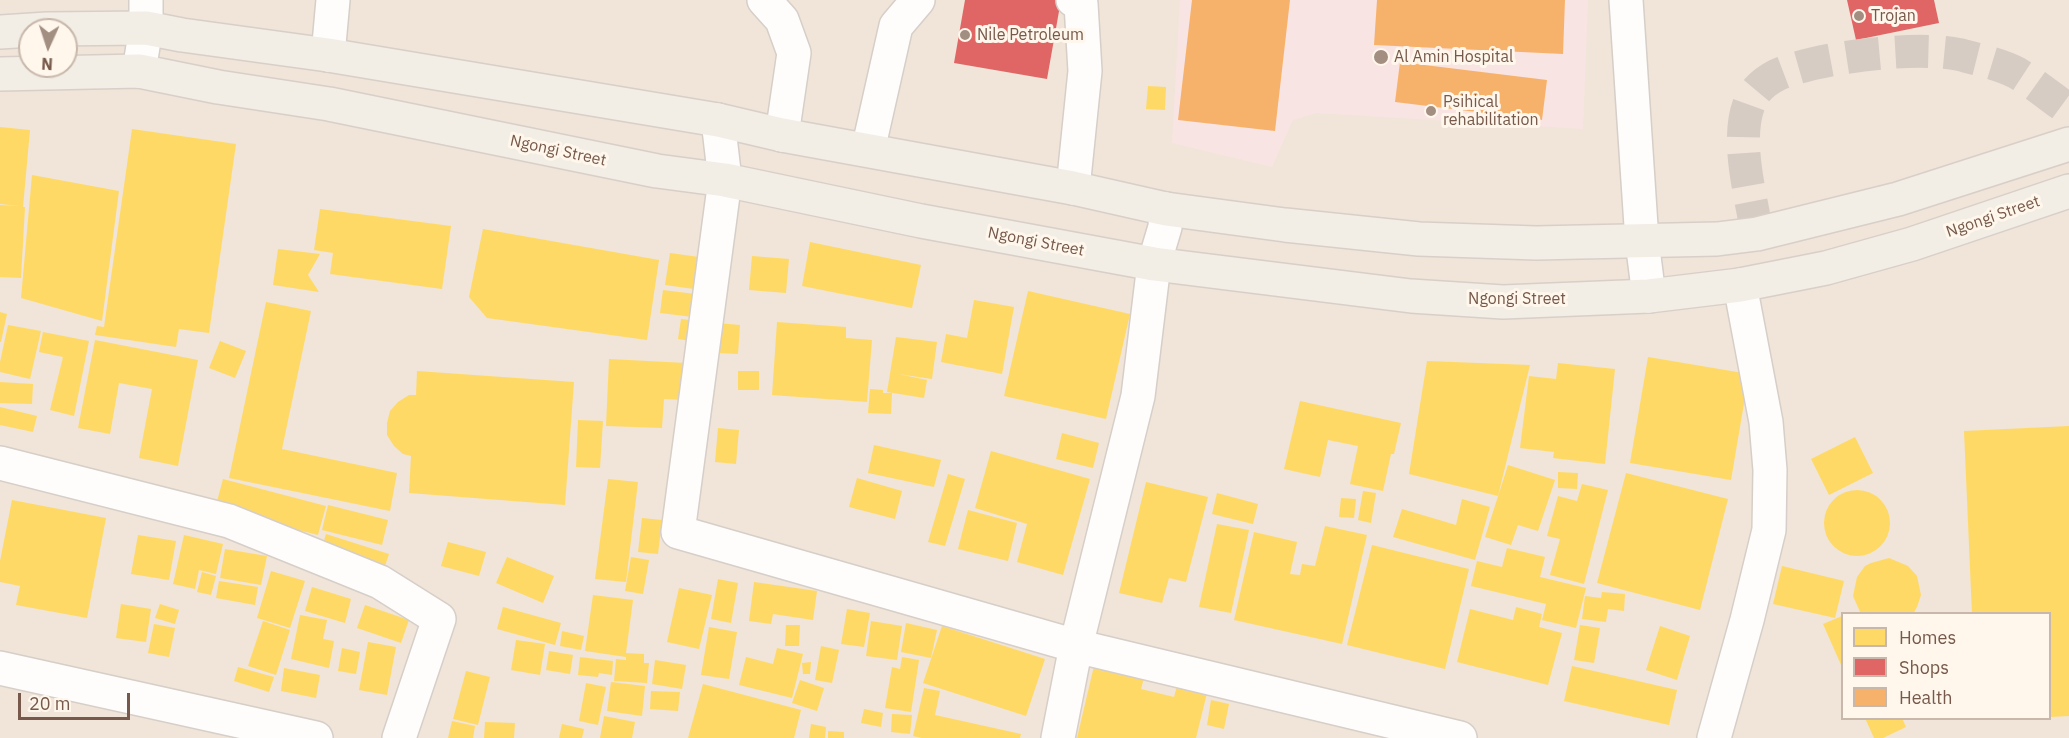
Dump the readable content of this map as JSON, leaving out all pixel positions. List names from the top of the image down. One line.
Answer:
{"streets":{"main road":["Ngongi Street"]},"places":["Trojan","Nile Petroleum","Al Amin Hospital","Psihical rehabilitation"],"legend":["Homes","Shops","Health"],"scale_bar":"20 m","north":"bottom"}
